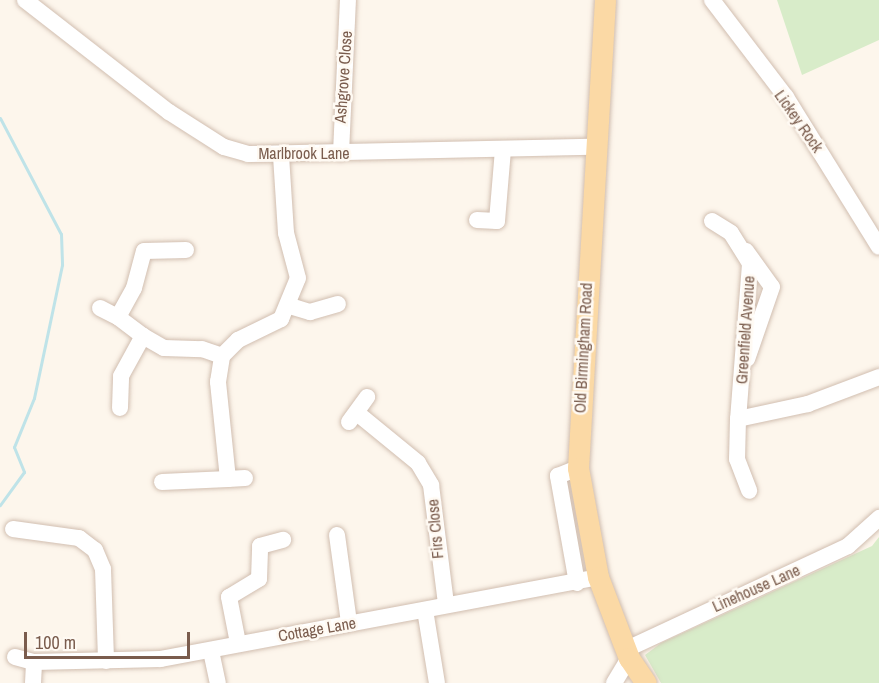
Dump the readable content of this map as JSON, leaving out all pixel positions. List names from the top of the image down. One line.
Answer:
{"streets":{"main road":["Old Birmingham Road"],"street":["Ashgrove Close","Lickey Rock","Marlbrook Lane","Greenfield Avenue","Firs Close","Linehouse Lane","Cottage Lane"]},"crossings":[["Ashgrove Close","Marlbrook Lane"],["Marlbrook Lane","Old Birmingham Road"],["Old Birmingham Road","Linehouse Lane"],["Old Birmingham Road","Cottage Lane"],["Firs Close","Cottage Lane"]],"scale_bar":"100 m"}
